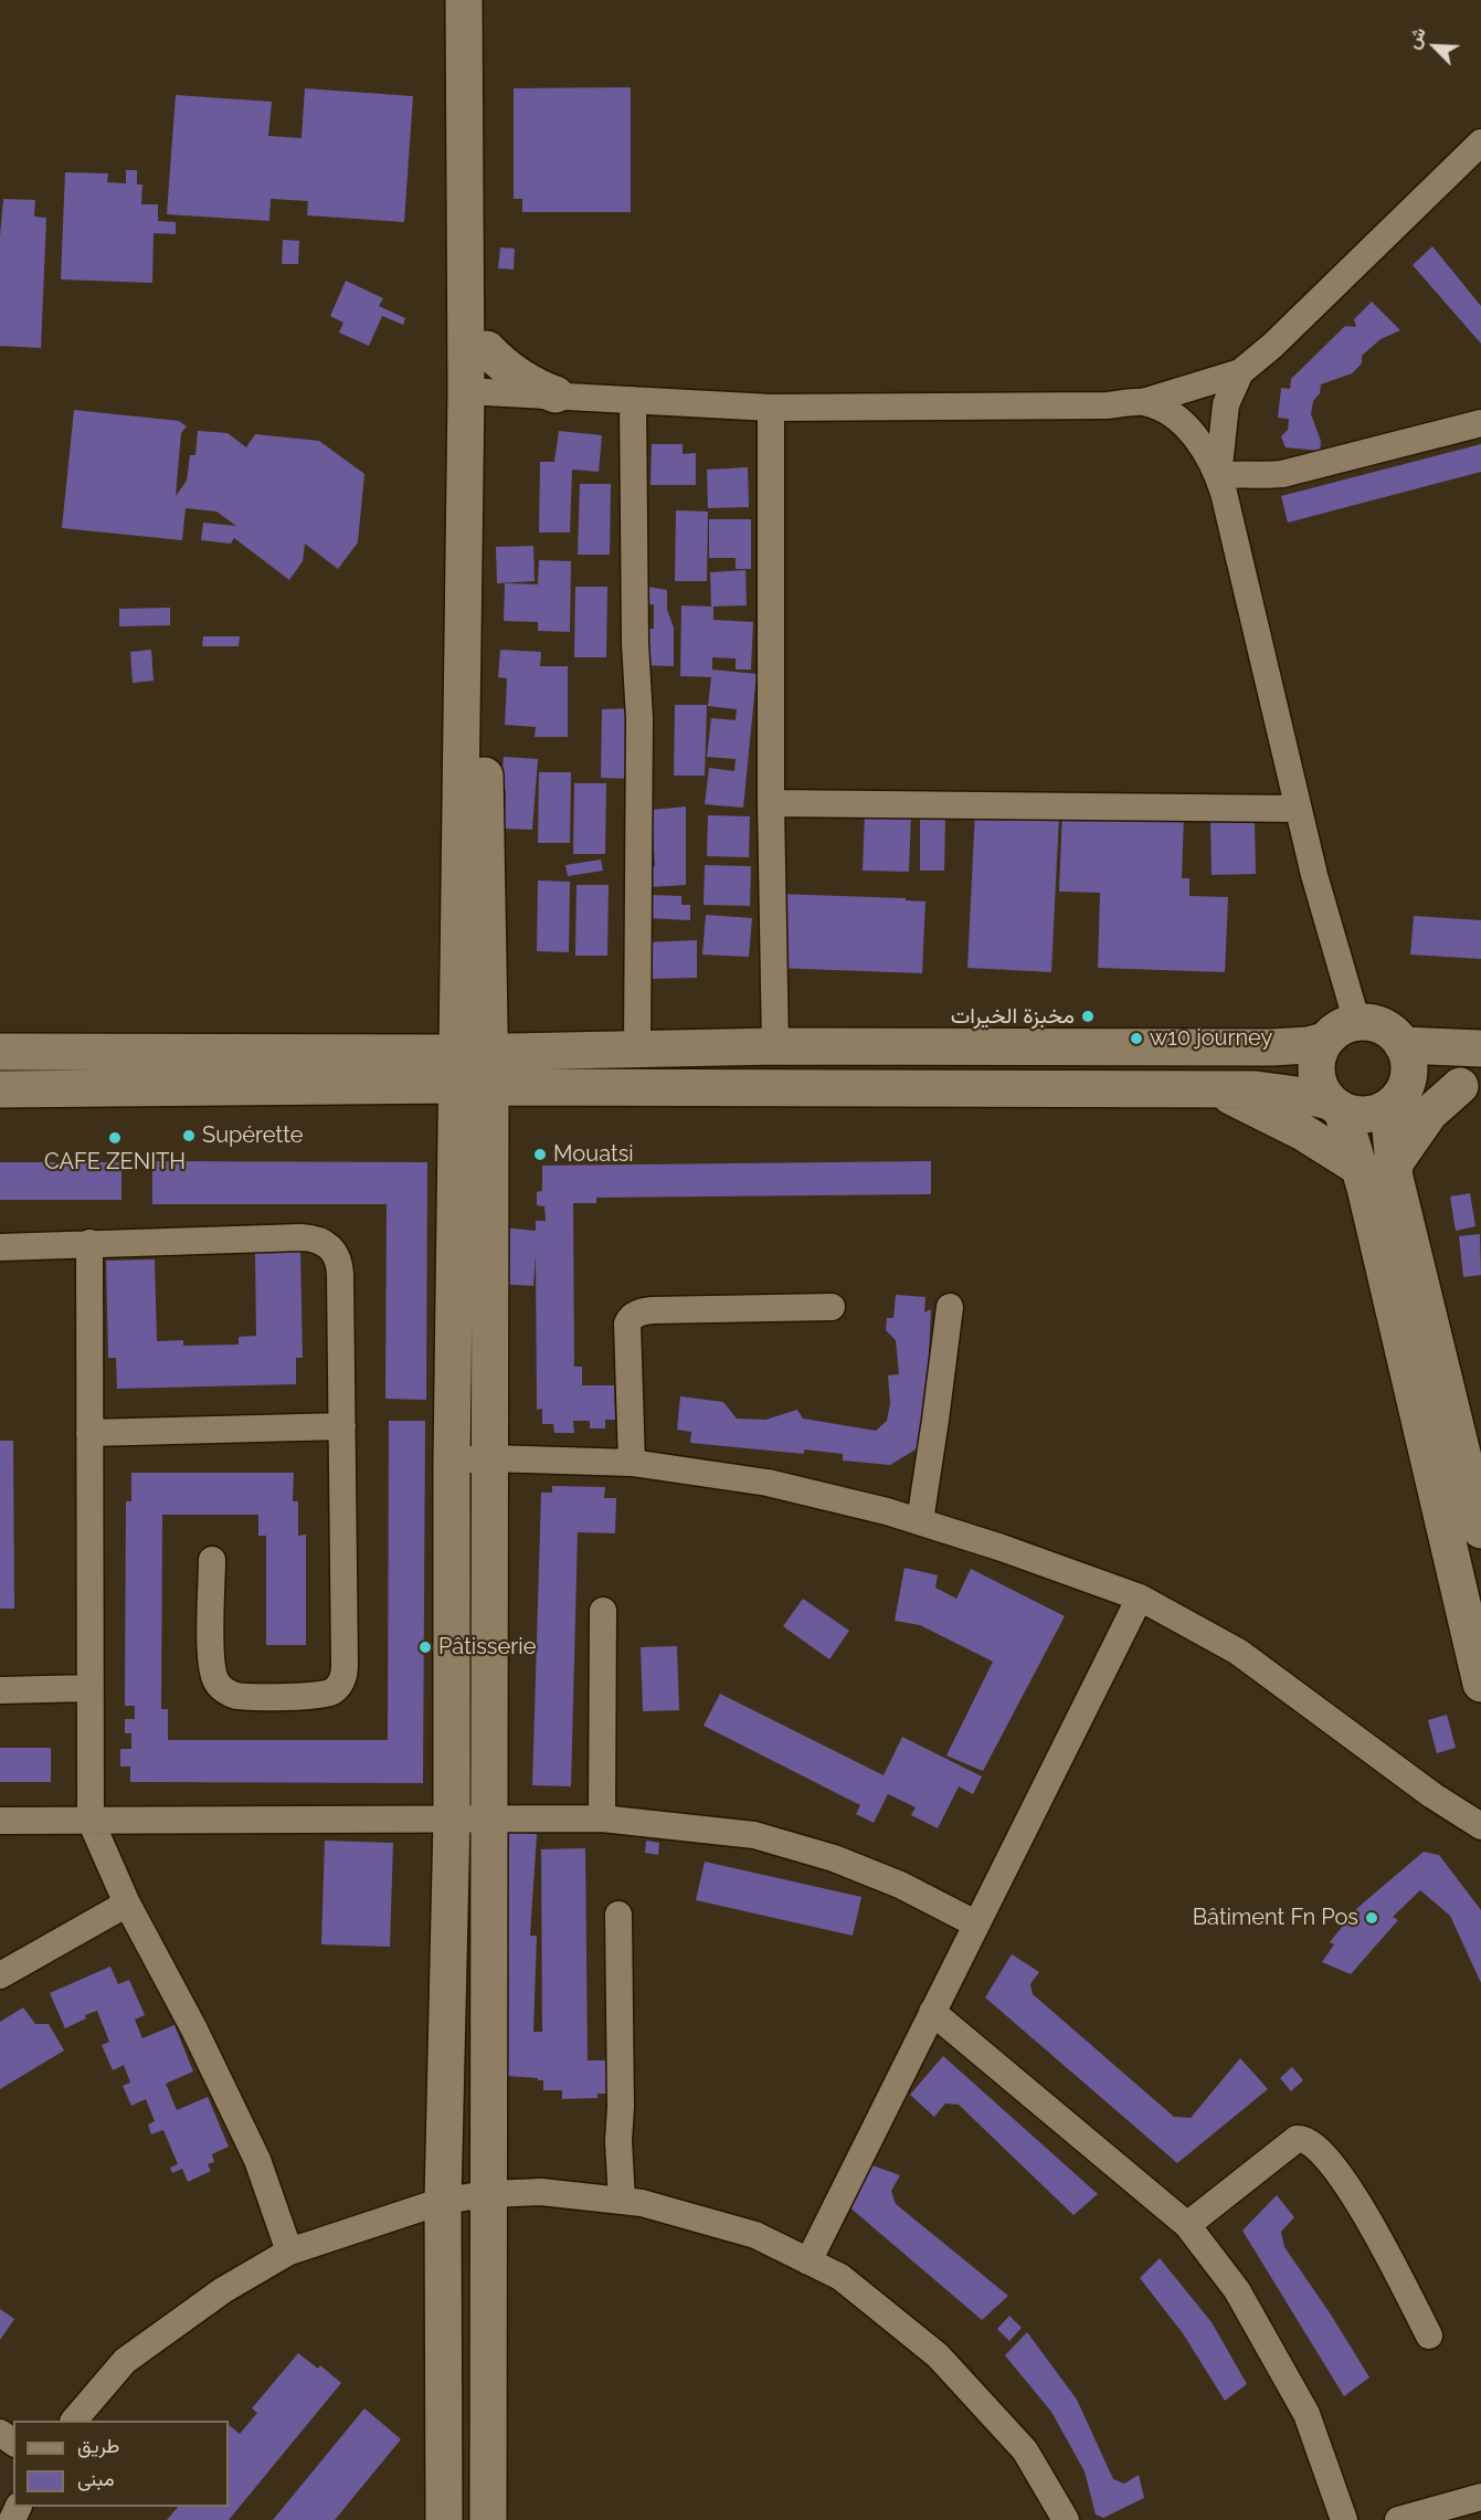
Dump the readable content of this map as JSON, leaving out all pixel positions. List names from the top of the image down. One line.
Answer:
{"places":["مخبزة الخيرات","w10 journey","Supérette","CAFE ZENITH","Mouatsi","Pâtisserie","Bâtiment Fn Pos"],"legend":["طريق","مبنى"],"north":"top left"}
